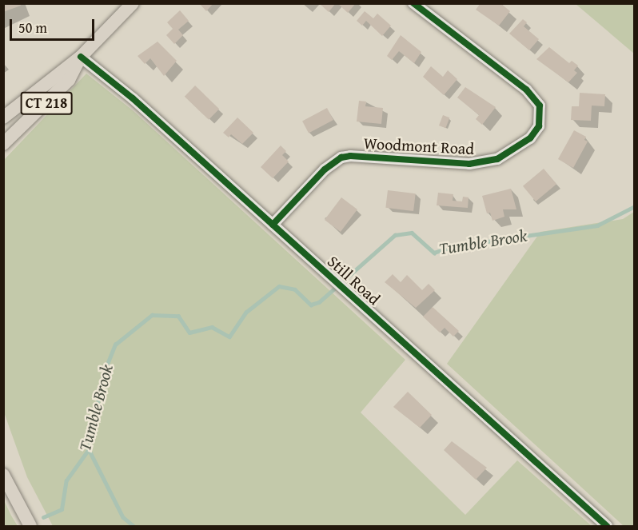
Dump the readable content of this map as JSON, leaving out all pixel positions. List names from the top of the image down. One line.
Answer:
{"streets":{"main road":["CT 218"],"street":["Woodmont Road","Still Road"]},"crossings":[["CT 218","Still Road"],["Woodmont Road","Still Road"]],"water":["Tumble Brook"],"scale_bar":"50 m"}
